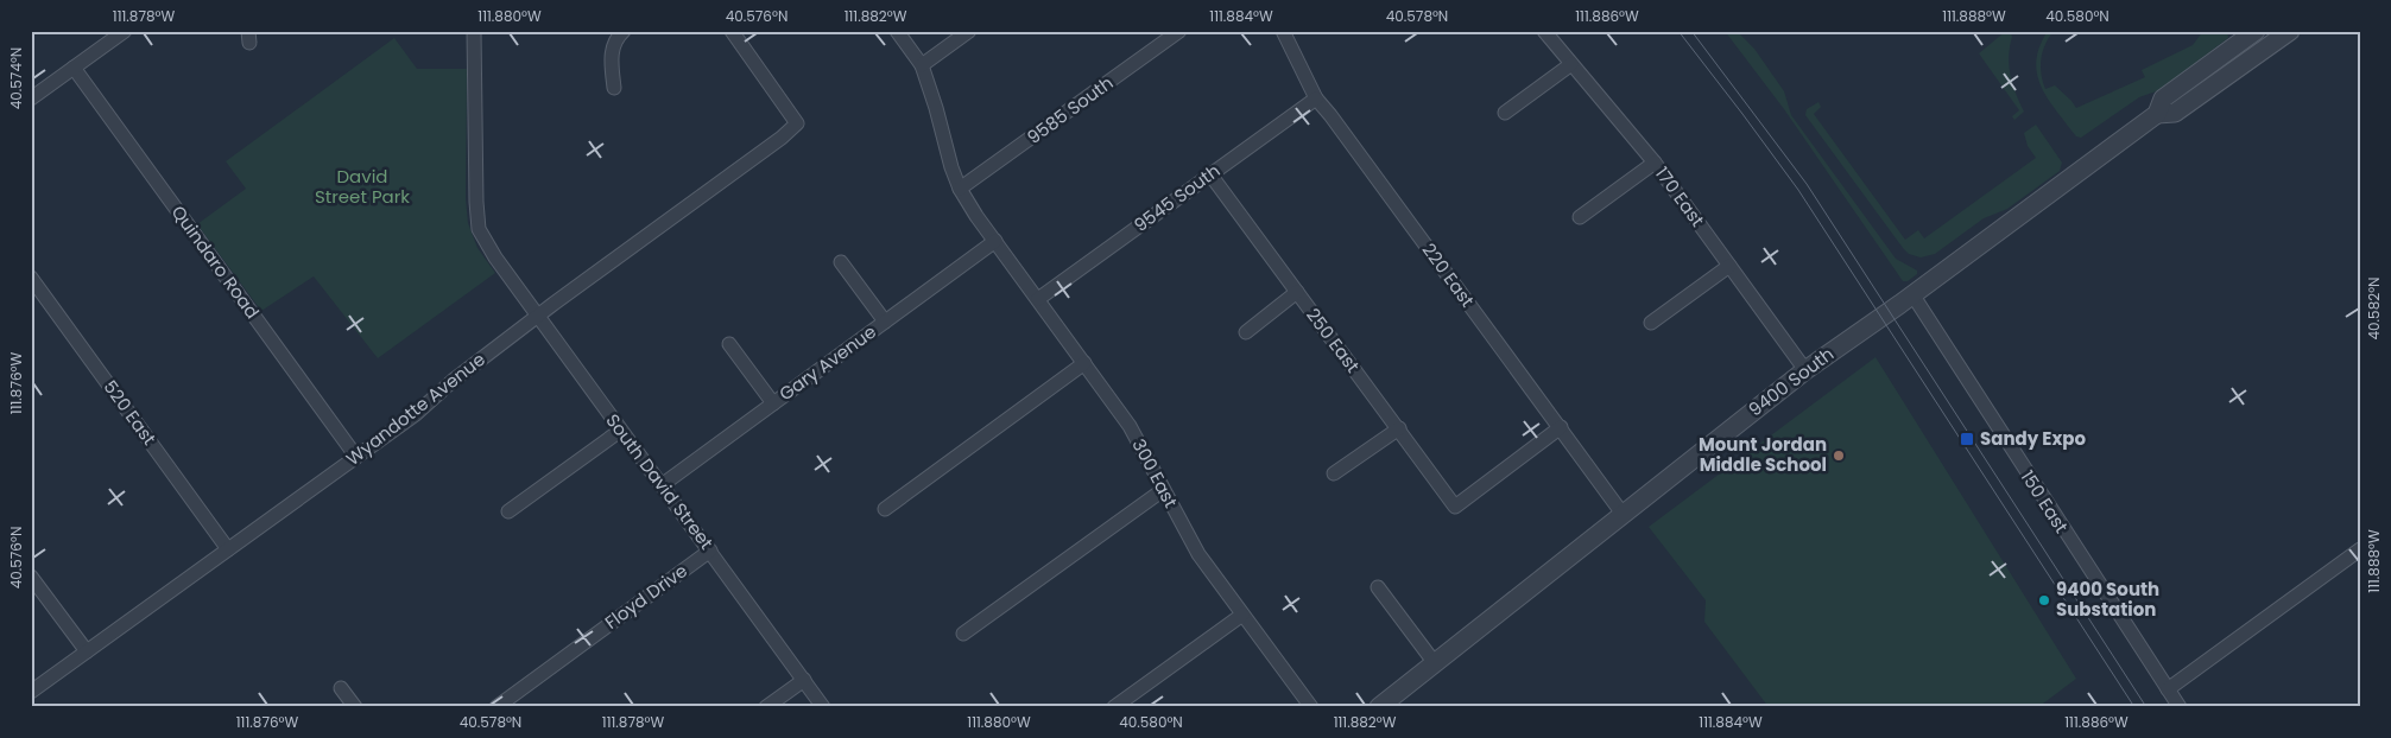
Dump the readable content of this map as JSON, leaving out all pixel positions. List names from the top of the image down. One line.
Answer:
{"streets":{"street":["9585 South","170 East","9545 South","Quindaro Road","220 East","250 East","Gary Avenue","9400 South","Wyandotte Avenue","520 East","300 East","South David Street","150 East","Floyd Drive"]},"crossings":[["9585 South","300 East"],["170 East","9400 South"],["9545 South","220 East"],["9545 South","250 East"],["9545 South","300 East"],["Quindaro Road","Wyandotte Avenue"],["220 East","250 East"],["220 East","9400 South"],["Gary Avenue","300 East"],["Gary Avenue","South David Street"],["9400 South","150 East"],["Wyandotte Avenue","520 East"],["Wyandotte Avenue","South David Street"],["South David Street","Floyd Drive"]],"parks":["David Street Park"],"places":{"transit":["Sandy Expo"],"other":["Mount Jordan Middle School","9400 South Substation"]},"coordinates":["111.878°W","111.880°W","40.576°N","111.882°W","111.884°W","40.578°N","111.886°W","111.888°W","40.580°N","40.574°N","40.582°N","111.876°W"]}
